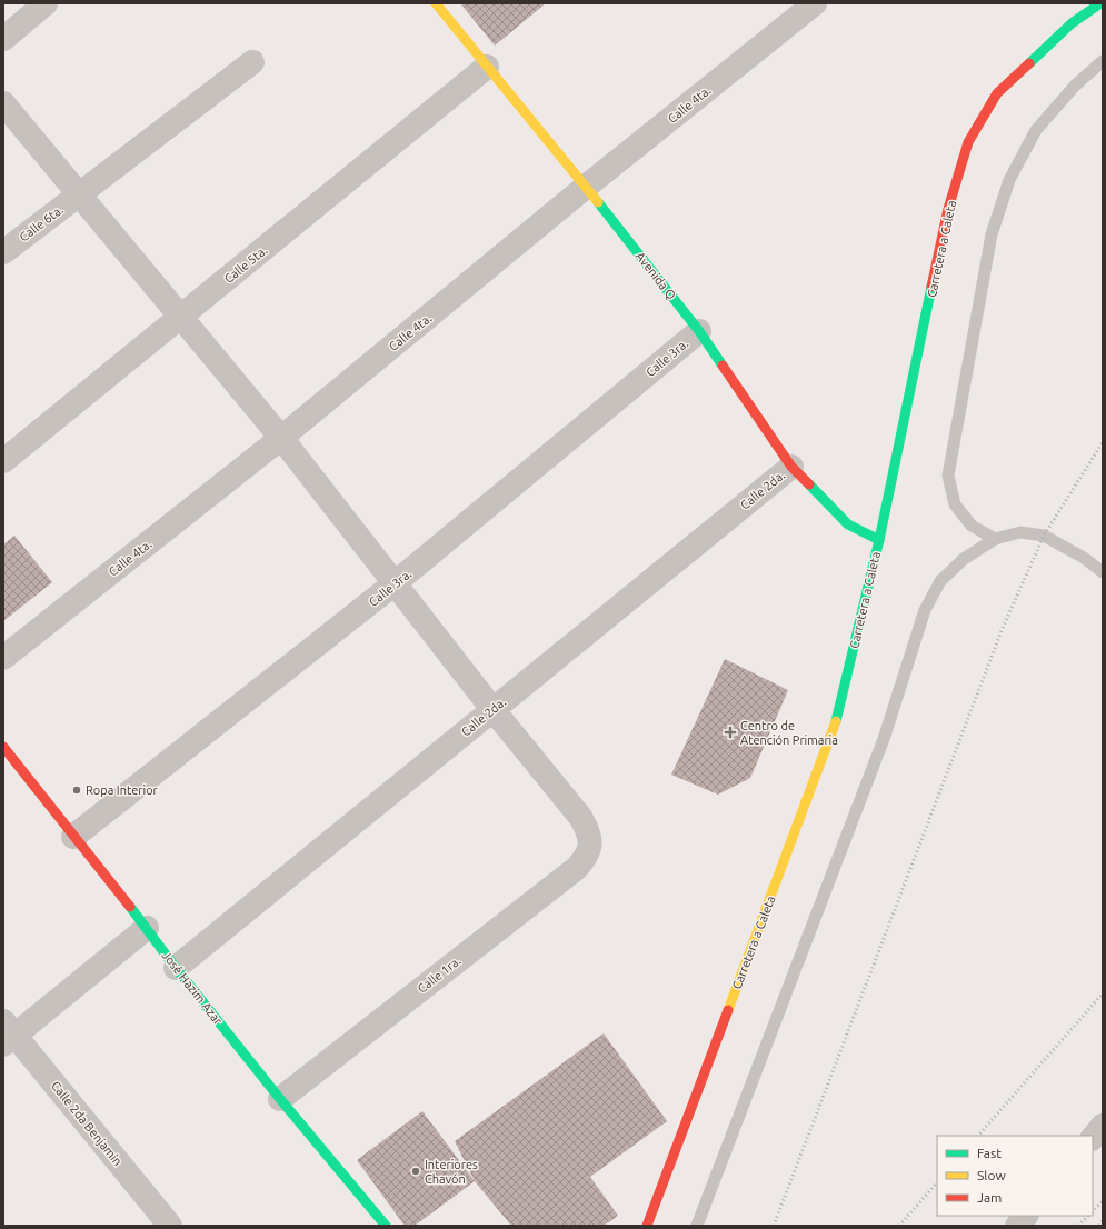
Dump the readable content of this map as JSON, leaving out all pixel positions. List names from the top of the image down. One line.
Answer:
{"streets":{"street":["Calle 4ta.","Calle 6ta.","Carretera a Caleta","Calle 5ta.","Avenida Q","Calle 3ra.","Calle 2da.","Calle 1ra.","José Hazim Azar","Calle 2da Benjamin"]},"crossings":[["Calle 4ta.","Avenida Q"],["Carretera a Caleta","Avenida Q"],["Calle 5ta.","Avenida Q"],["Avenida Q","Calle 3ra."],["Avenida Q","Calle 2da."],["Calle 3ra.","José Hazim Azar"],["Calle 2da.","Calle 1ra."],["Calle 2da.","José Hazim Azar"],["Calle 1ra.","José Hazim Azar"]],"places":{"health":["Centro de Atención Primaria"],"other":["Ropa Interior","Interiores Chavón"]},"legend":["Fast","Slow","Jam"]}
